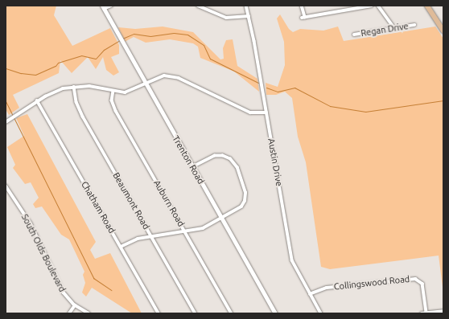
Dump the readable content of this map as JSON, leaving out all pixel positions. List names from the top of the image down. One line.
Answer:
{"streets":{"main road":["Trenton Road"],"street":["Regan Drive","Austin Drive","Beaumont Road","Auburn Road","Chatham Road","South Olds Boulevard","Collingswood Road"]},"crossings":[["Austin Drive","Collingswood Road"]]}
